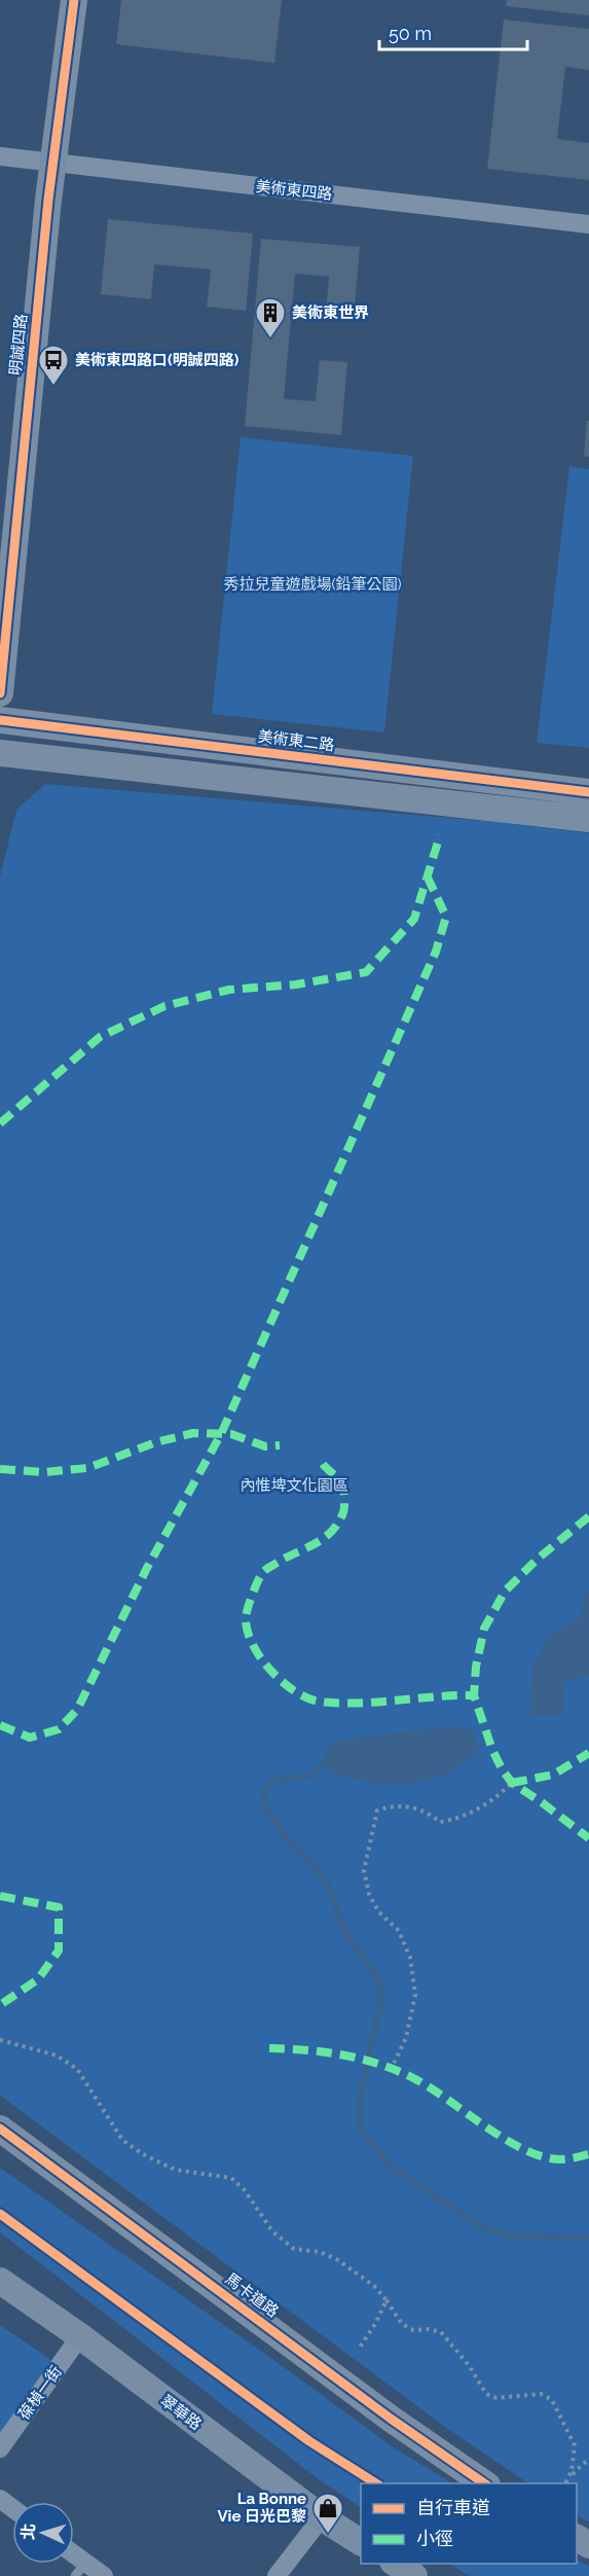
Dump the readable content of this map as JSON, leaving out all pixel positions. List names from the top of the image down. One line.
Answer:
{"streets":{"street":["美術東四路","明誠四路","美術東二路","馬卡道路","葆楨一街","翠華路"]},"crossings":[["美術東四路","明誠四路"],["葆楨一街","翠華路"]],"parks":["秀拉兒童遊戲場(鉛筆公園)","內惟埤文化園區"],"places":{"building":["美術東世界"],"bus stop":["美術東四路口(明誠四路)"],"shop":["La Bonne Vie 日光巴黎"]},"legend":["自行車道","小徑"],"scale_bar":"50 m","north":"left"}
